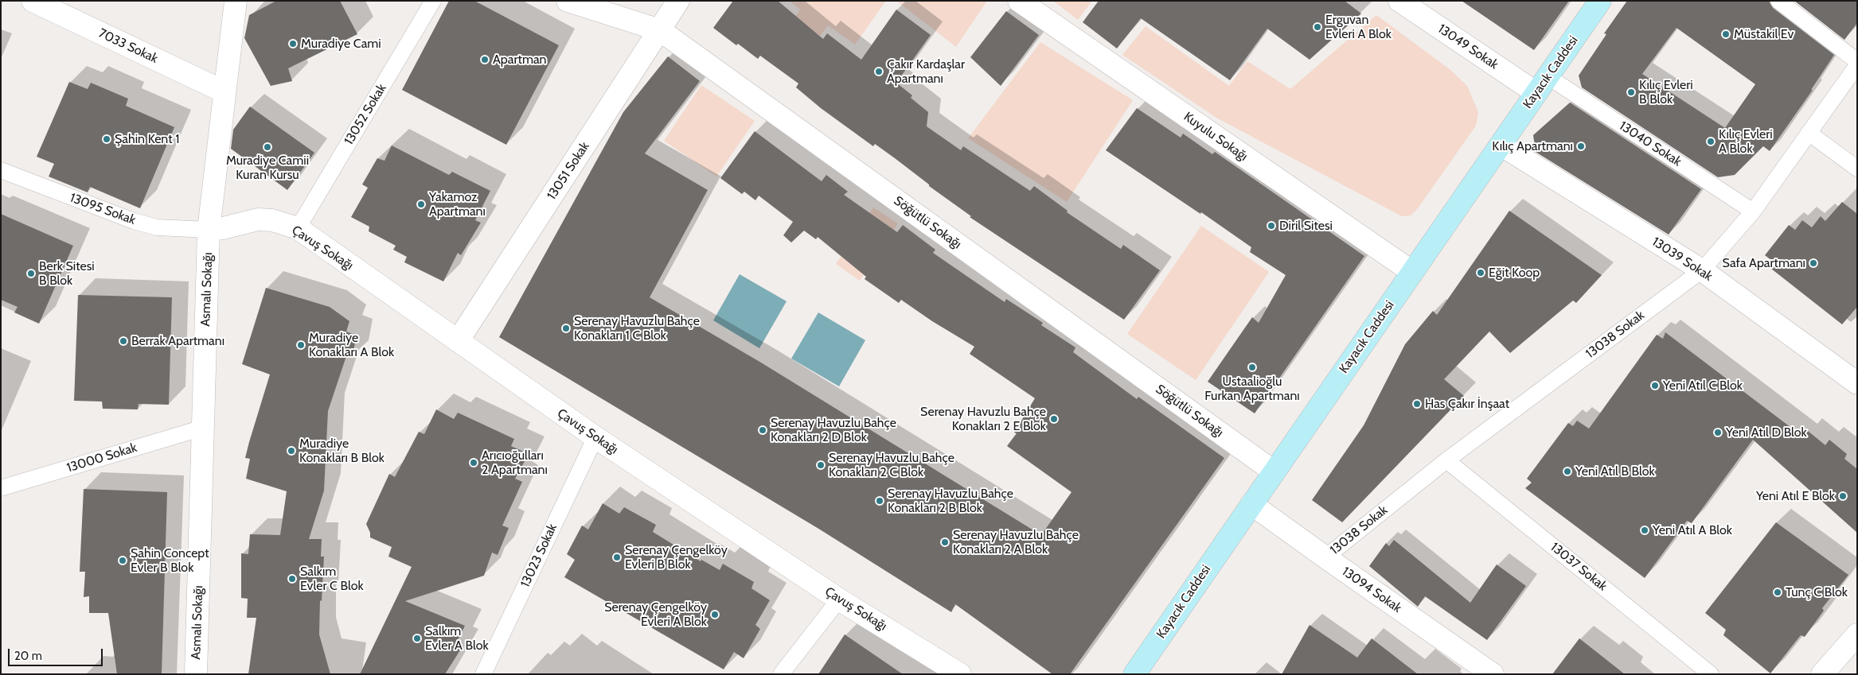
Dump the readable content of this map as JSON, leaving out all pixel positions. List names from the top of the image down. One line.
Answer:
{"streets":{"main road":["Kayacık Caddesi"],"street":["7033 Sokak","13049 Sokak","Kuyulu Sokağı","13051 Sokak","Söğütlü Sokağı","Çavuş Sokağı","13039 Sokak","Asmalı Sokağı","13094 Sokak"],"lane":["13052 Sokak","13040 Sokak","13095 Sokak","13038 Sokak","13000 Sokak","13023 Sokak","13037 Sokak"]},"crossings":[["7033 Sokak","Asmalı Sokağı"],["13049 Sokak","Kayacık Caddesi"],["13049 Sokak","13040 Sokak"],["Kayacık Caddesi","Kuyulu Sokağı"],["Kayacık Caddesi","13040 Sokak"],["Kayacık Caddesi","Söğütlü Sokağı"],["Kayacık Caddesi","13039 Sokak"],["Kayacık Caddesi","13094 Sokak"],["13052 Sokak","Çavuş Sokağı"],["13040 Sokak","13038 Sokak"],["13051 Sokak","Söğütlü Sokağı"],["13051 Sokak","Çavuş Sokağı"],["13095 Sokak","Çavuş Sokağı"],["13095 Sokak","Asmalı Sokağı"],["Çavuş Sokağı","Asmalı Sokağı"],["Çavuş Sokağı","13023 Sokak"],["13039 Sokak","13038 Sokak"],["Asmalı Sokağı","13000 Sokak"],["13038 Sokak","13037 Sokak"],["13038 Sokak","13094 Sokak"]],"places":["Erguvan Evleri A Blok","Müstakil Ev","Muradiye Cami","Apartman","Çakır Kardaşlar Apartmanı","Kılıç Evleri B Blok","Şahin Kent 1","Kılıç Evleri A Blok","Kılıç Apartmanı","Muradiye Camii Kuran Kursu","Yakamoz Apartmanı","Diril Sitesi","Safa Apartmanı","Eğit Koop","Berk Sitesi B Blok","Serenay Havuzlu Bahçe Konakları 1 C Blok","Berrak Apartmanı","Muradiye Konakları A Blok","Ustaalioğlu Furkan Apartmanı","Yeni Atıl C Blok","Has Çakır İnşaat","Serenay Havuzlu Bahçe Konakları 2 E Blok","Serenay Havuzlu Bahçe Konakları 2 D Blok","Yeni Atıl D Blok","Muradiye Konakları B Blok","Arıcıoğulları 2 Apartmanı","Serenay Havuzlu Bahçe Konakları 2 C Blok","Yeni Atıl B Blok","Yeni Atıl E Blok","Serenay Havuzlu Bahçe Konakları 2 B Blok","Yeni Atıl A Blok","Serenay Havuzlu Bahçe Konakları 2 A Blok","Serenay Çengelköy Evleri B Blok","Şahin Concept Evler B Blok","Salkım Evler C Blok","Tunç C Blok","Serenay Çengelköy Evleri A Blok","Salkım Evler A Blok"],"scale_bar":"20 m"}
